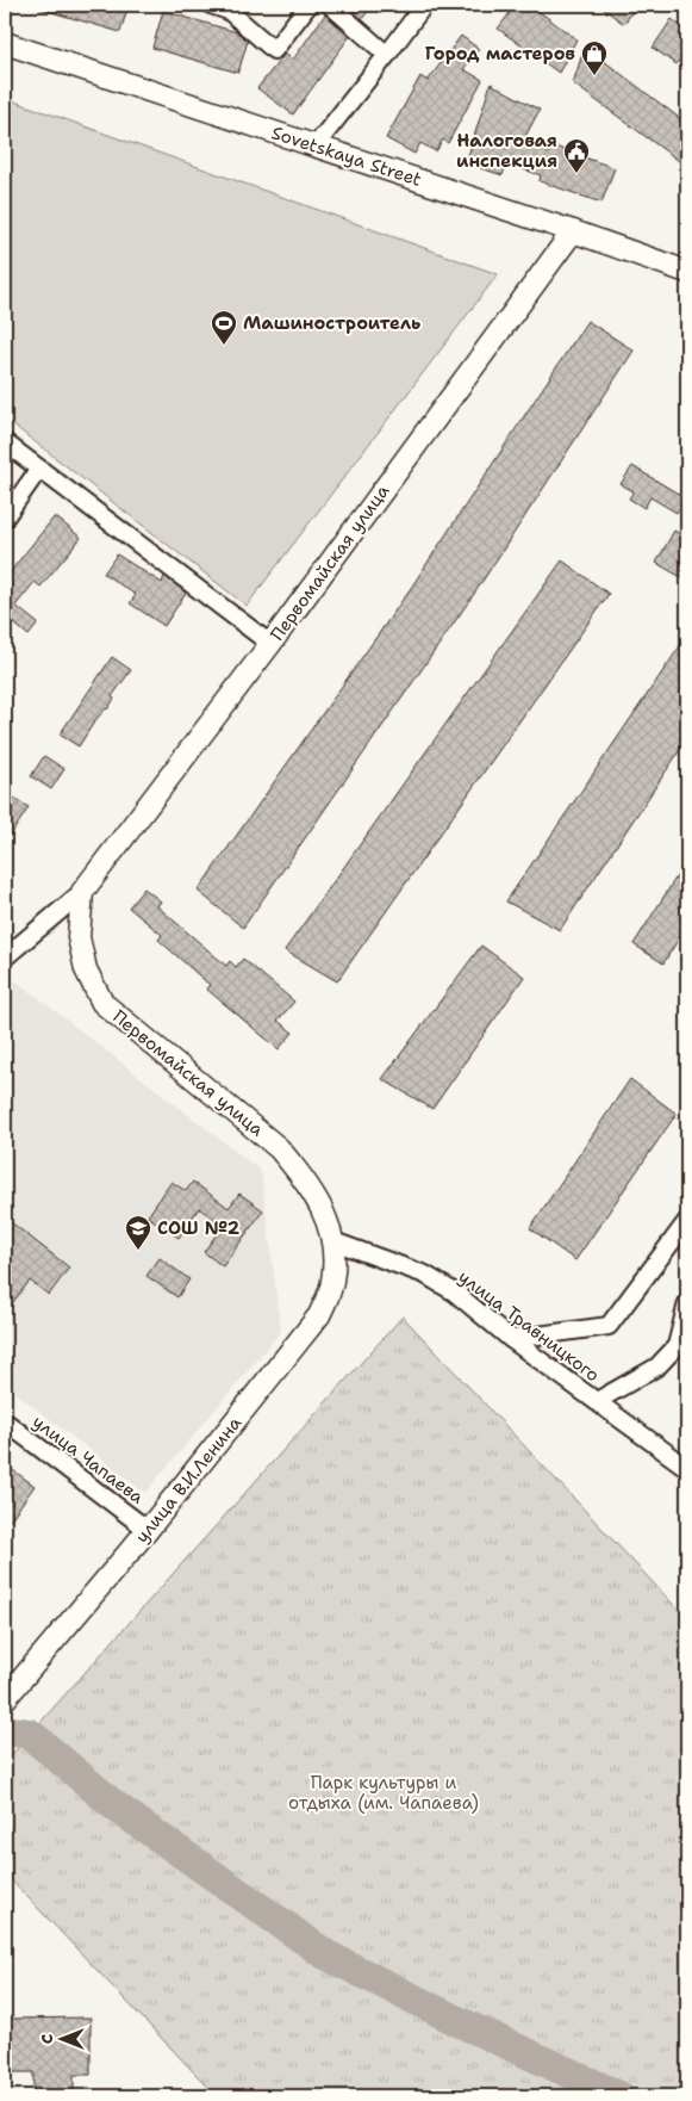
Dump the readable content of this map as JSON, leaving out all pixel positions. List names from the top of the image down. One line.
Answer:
{"streets":{"main road":["Sovetskaya Street","Первомайская улица","улица В.И.Ленина"],"street":["улица Травницкого","улица Чапаева"]},"crossings":[["Sovetskaya Street","Первомайская улица"],["Первомайская улица","улица Травницкого"],["Первомайская улица","улица В.И.Ленина"],["улица Травницкого","улица В.И.Ленина"],["улица Чапаева","улица В.И.Ленина"]],"parks":["Парк культуры и отдыха (им. Чапаева)"],"places":{"shop":["Город мастеров"],"public building":["Налоговая инспекция"],"sports":["Машиностроитель"],"school or university":["СОШ №2"]},"north":"left"}
